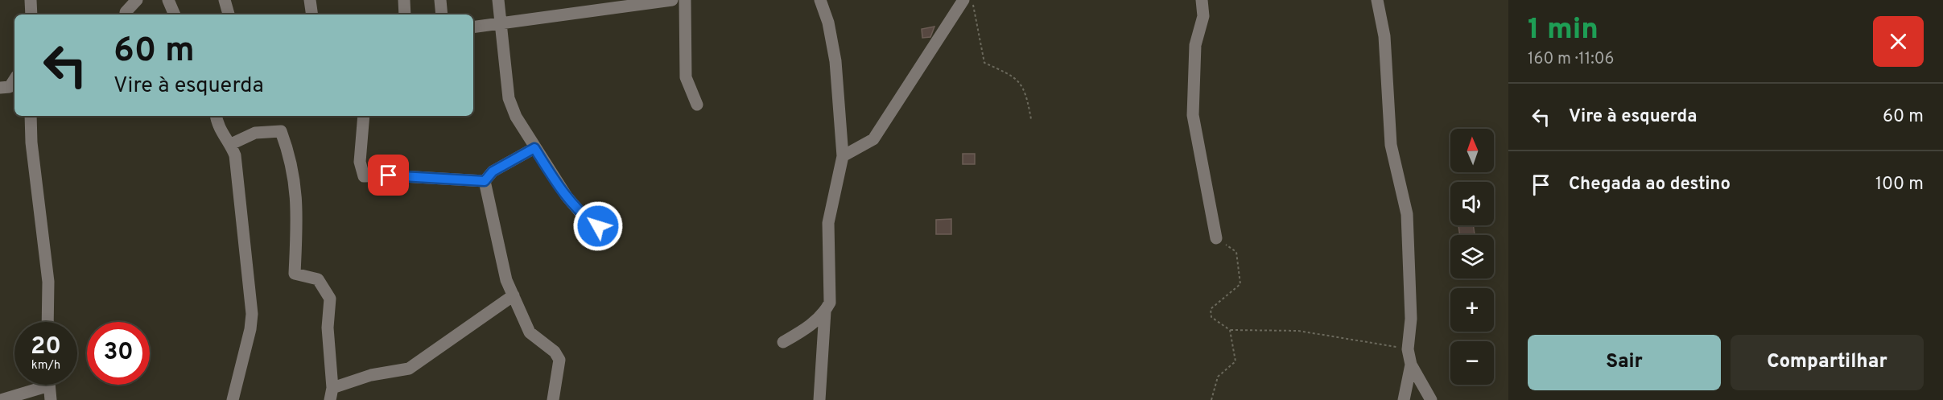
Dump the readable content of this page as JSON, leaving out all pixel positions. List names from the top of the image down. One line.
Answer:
{"north":"top","page":{"heading":["1 min","160 m · 11:06"],"turn":["60 m","Vire à esquerda"],"list":[{"name":"Vire à esquerda","value":"60 m"},{"name":"Chegada ao destino","value":"100 m"}],"map_buttons":["+","−"],"speed":"20 km/h","limit":"30","buttons":["Sair","Compartilhar"]}}
